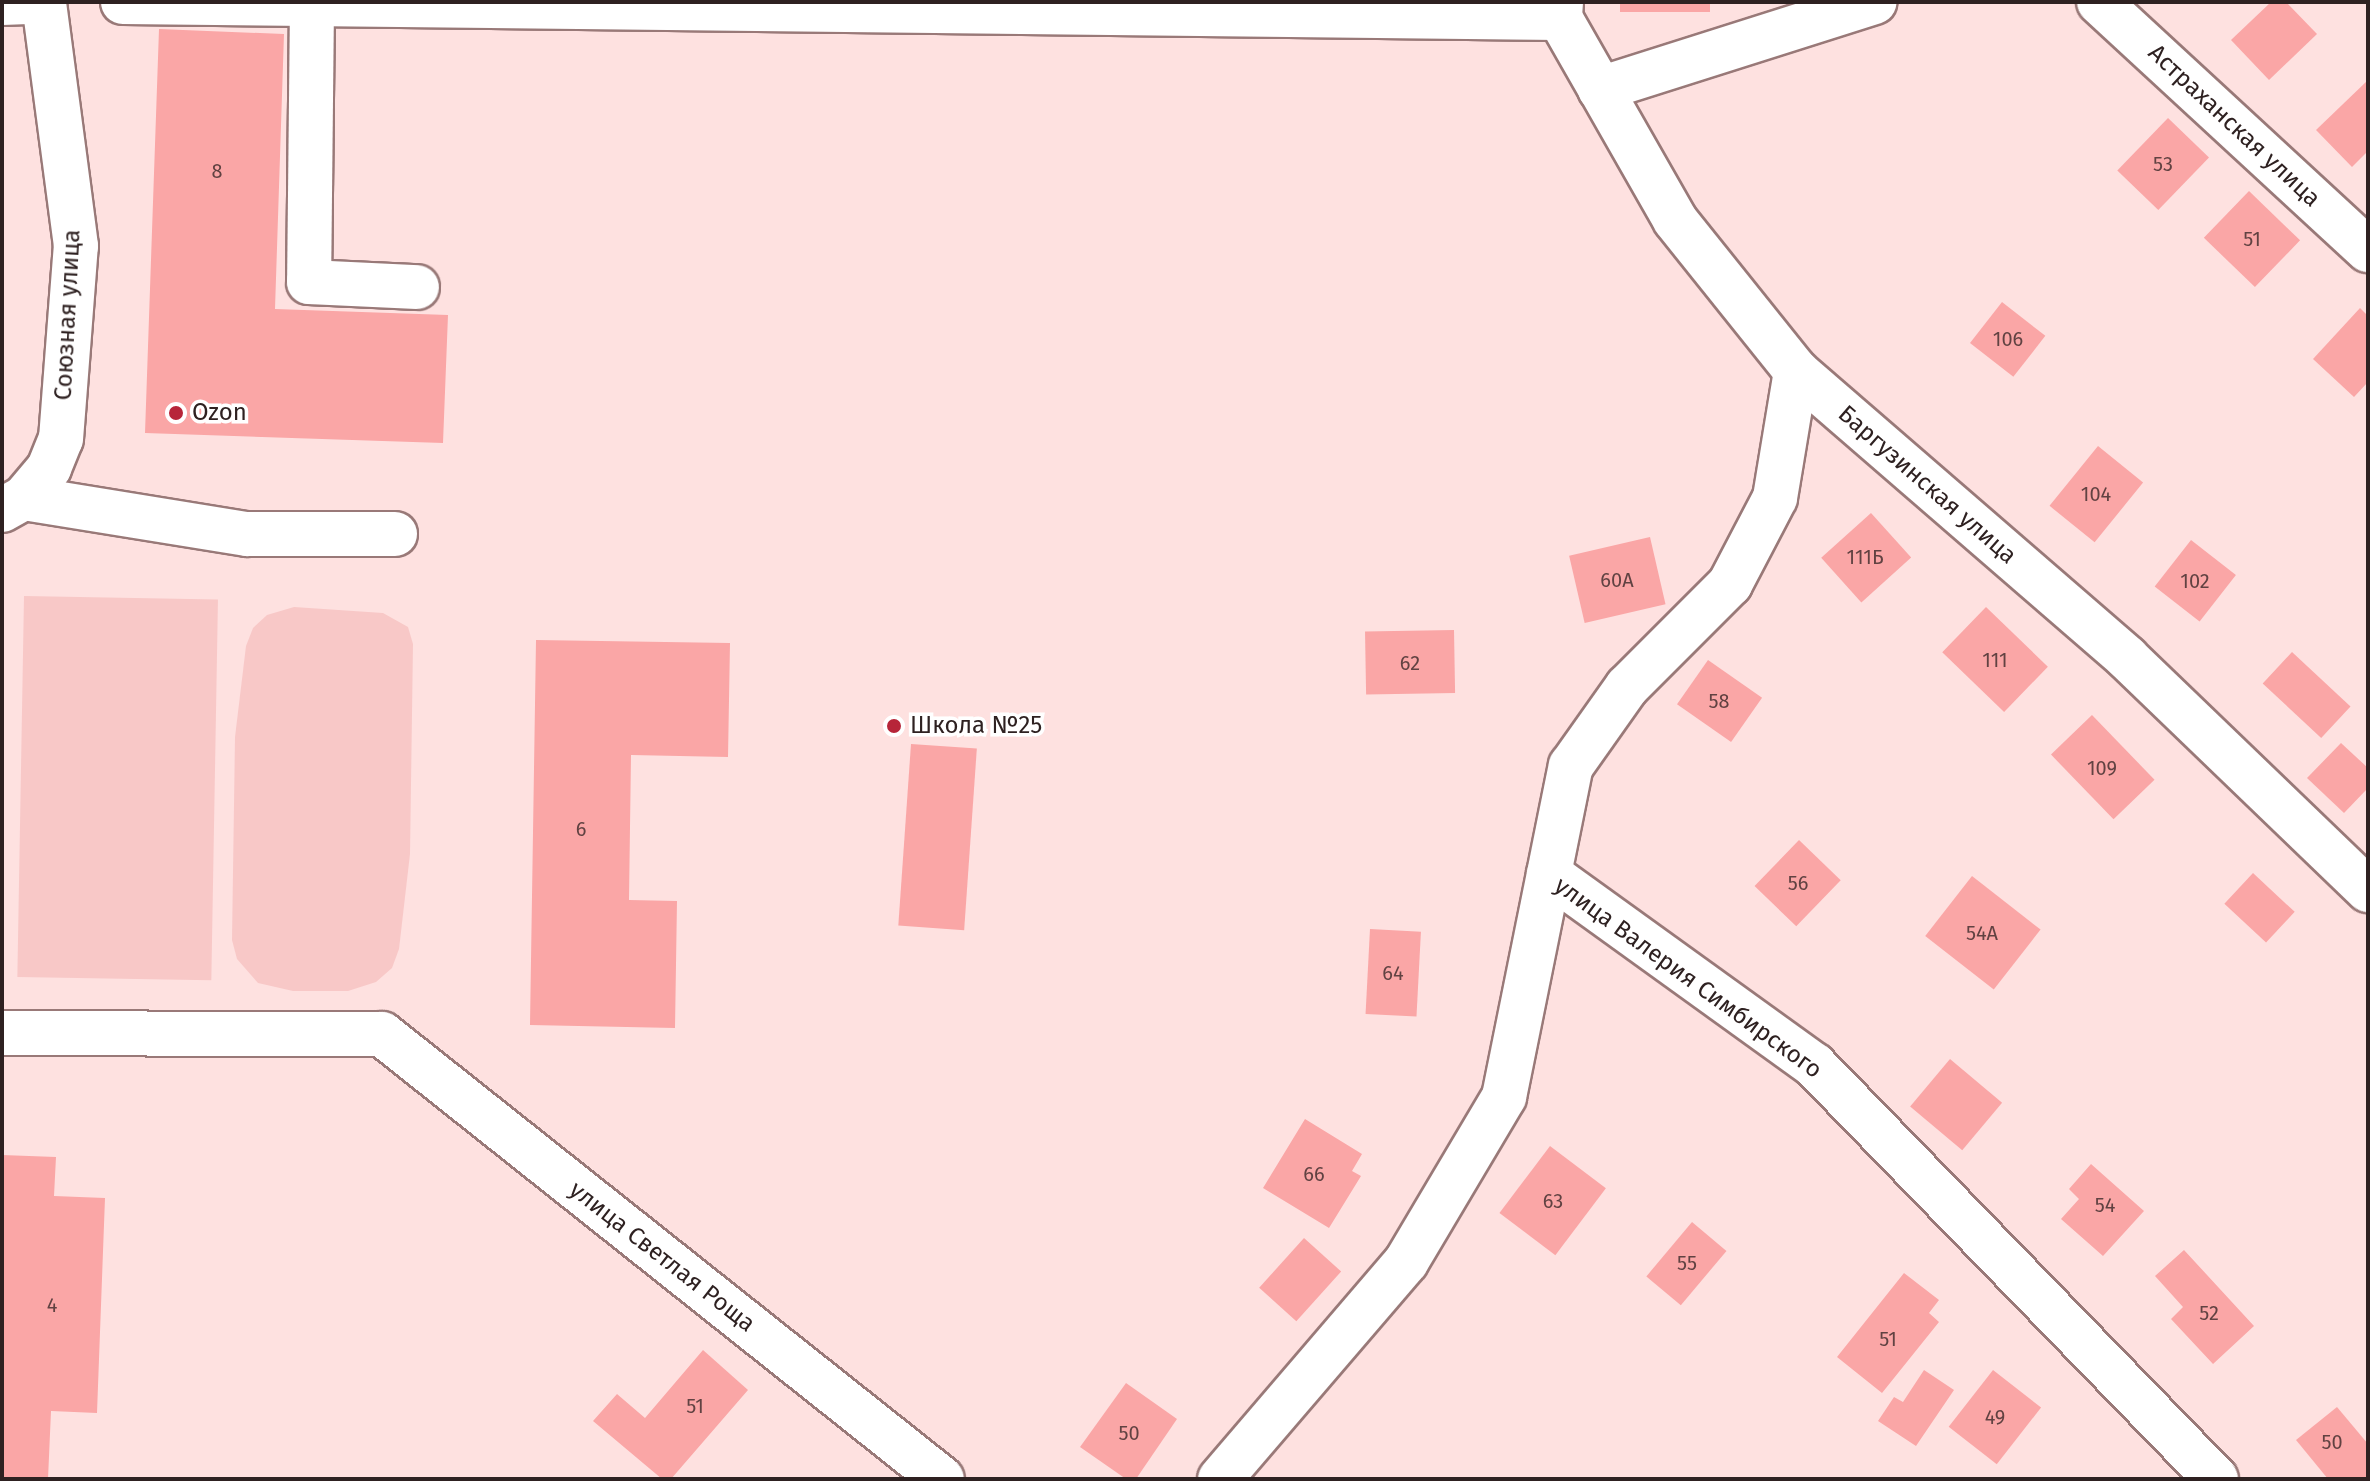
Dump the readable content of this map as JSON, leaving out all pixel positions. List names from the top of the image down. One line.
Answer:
{"streets":{"street":["Астраханская улица","Союзная улица","Баргузинская улица","улица Валерия Симбирского","улица Светлая Роща"]},"places":["Ozon","Школа №25"],"house_numbers":["53","8","51","106","104","111Б","60А","102","111","62","58","109","6","56","54А","64","66","63","54","55","4","52","51","51","49","50","50"]}
